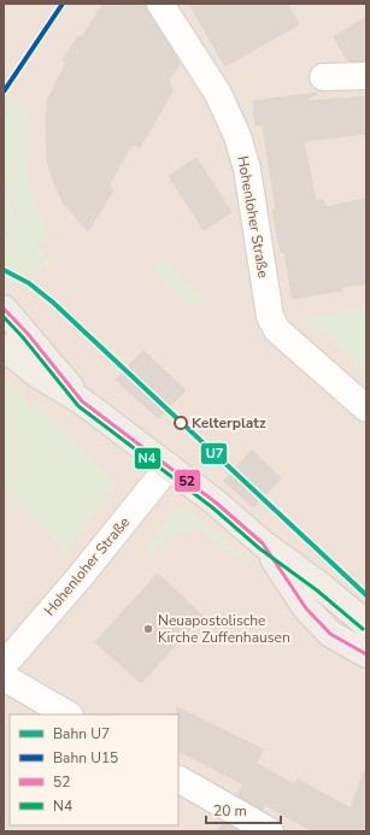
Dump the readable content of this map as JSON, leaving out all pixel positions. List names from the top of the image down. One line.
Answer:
{"streets":{"street":["Hohenloher Straße"]},"places":["Kelterplatz","Neuapostolische Kirche Zuffenhausen"],"lines":["rail line U15","rail line U7","transit line 52","transit line N4"],"legend":["Bahn U7","Bahn U15","52","N4"],"scale_bar":"20 m"}
